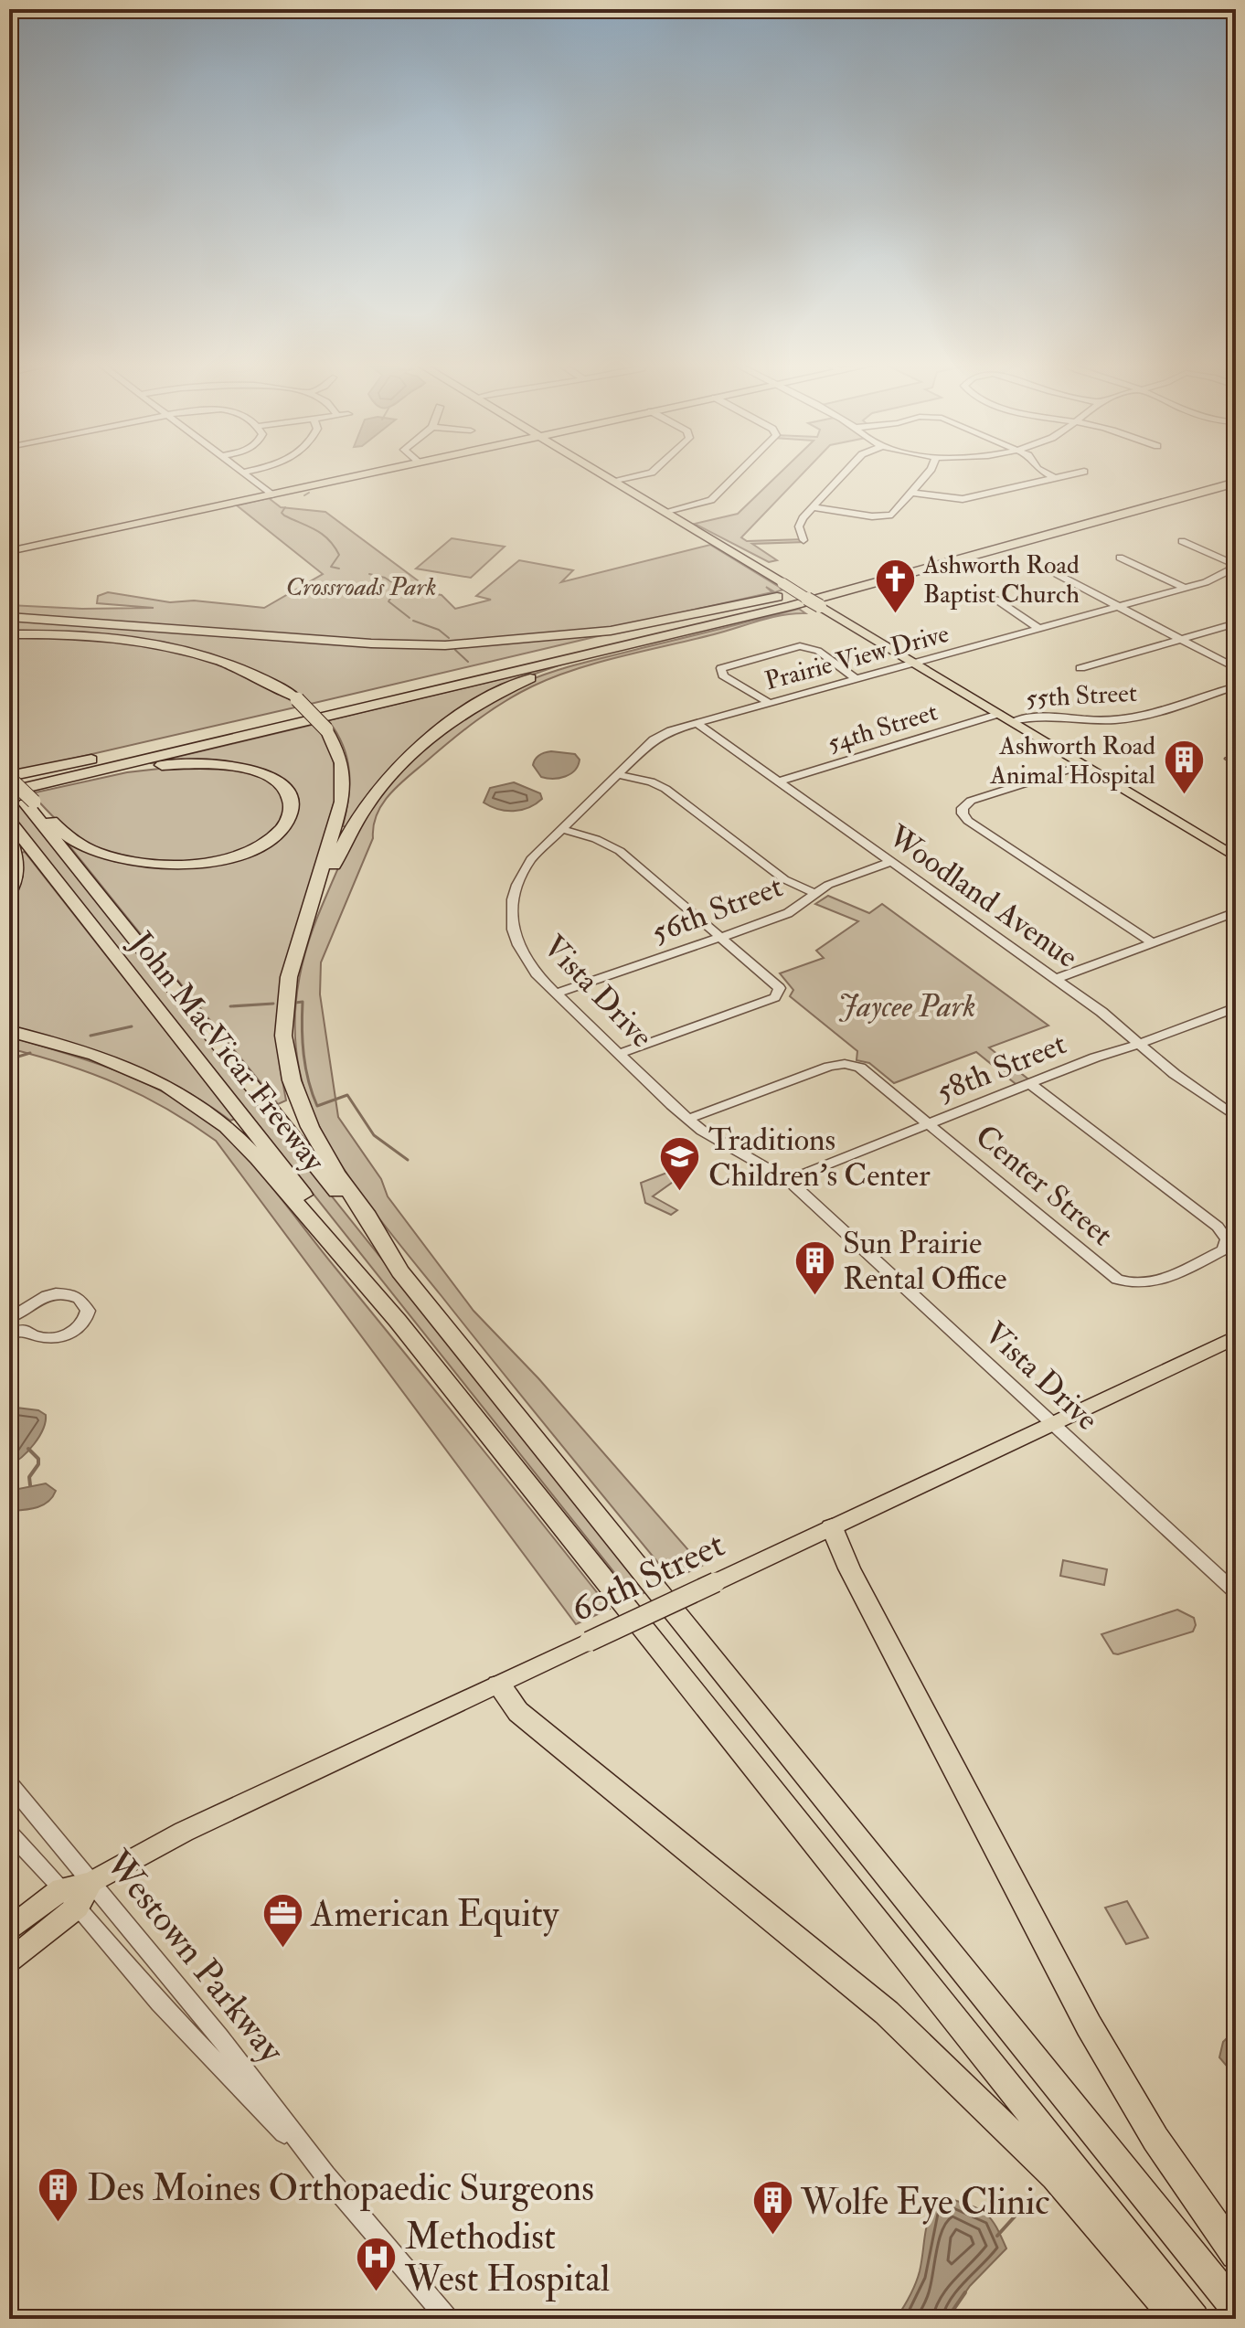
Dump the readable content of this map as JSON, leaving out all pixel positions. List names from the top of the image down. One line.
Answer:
{"streets":{"highway":["John MacVicar Freeway"],"main road":["60th Street"],"street":["Prairie View Drive","55th Street","54th Street","Woodland Avenue","56th Street","Vista Drive","58th Street","Center Street","Westown Parkway"]},"crossings":[["Prairie View Drive","Woodland Avenue"],["Prairie View Drive","Vista Drive"],["54th Street","Woodland Avenue"],["Woodland Avenue","56th Street"],["Woodland Avenue","58th Street"],["56th Street","Vista Drive"],["Vista Drive","58th Street"],["Vista Drive","Center Street"],["Vista Drive","60th Street"],["58th Street","Center Street"],["60th Street","Westown Parkway"]],"parks":["Crossroads Park","Jaycee Park"],"places":{"church":["Ashworth Road Baptist Church"],"building":["Ashworth Road Animal Hospital","Sun Prairie Rental Office","Des Moines Orthopaedic Surgeons","Wolfe Eye Clinic"],"school or university":["Traditions Children's Center"],"office":["American Equity"],"hospital":["Methodist West Hospital"]}}
